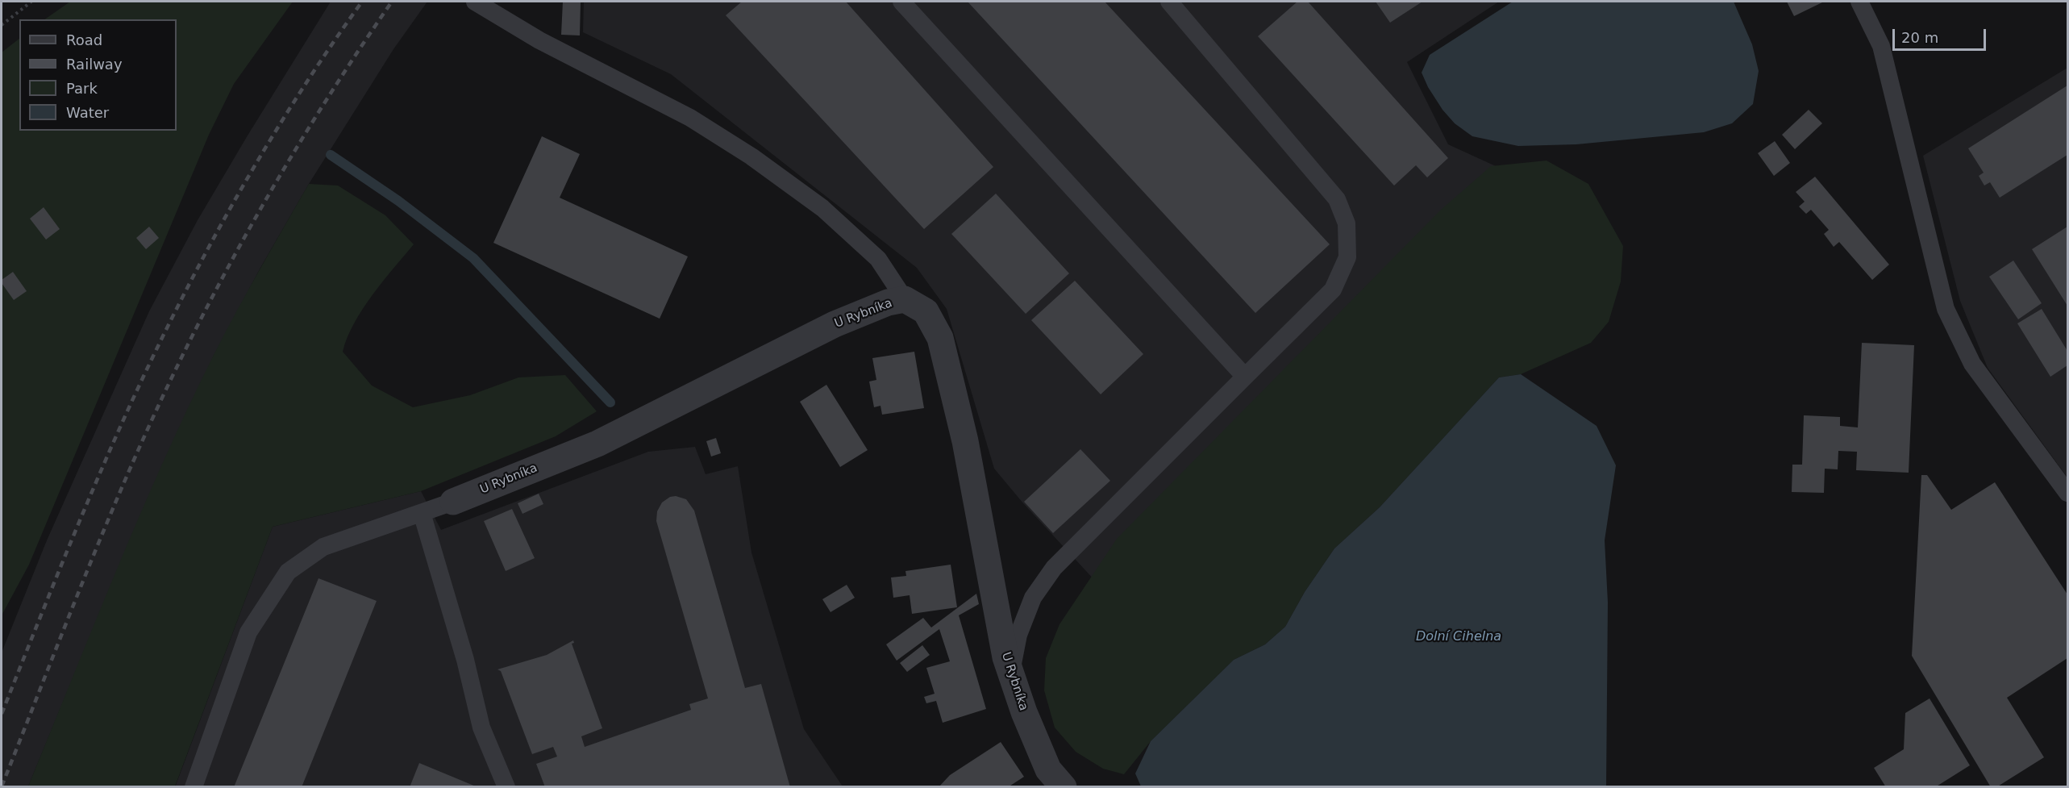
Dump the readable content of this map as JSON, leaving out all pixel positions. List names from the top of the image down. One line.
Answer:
{"streets":{"street":["U Rybníka"]},"water":["Dolní Cihelna"],"legend":["Road","Railway","Park","Water"],"scale_bar":"20 m"}
